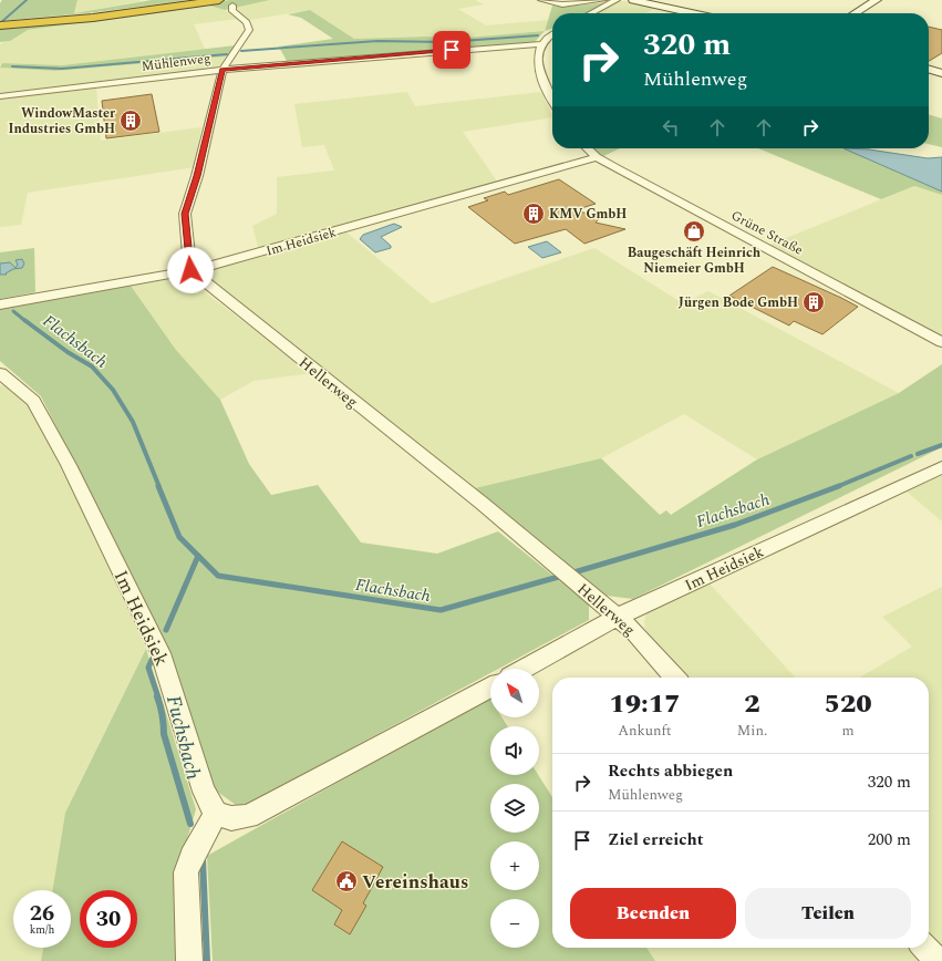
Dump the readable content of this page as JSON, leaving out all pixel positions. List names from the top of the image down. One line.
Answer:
{"streets":{"street":["Mühlenweg","Grüne Straße","Im Heidsiek","Hellerweg"]},"crossings":[["Grüne Straße","Im Heidsiek"],["Im Heidsiek","Hellerweg"]],"water":["Flachsbach","Fuchsbach"],"places":{"building":["WindowMaster Industries GmbH","KMV GmbH","Jürgen Bode GmbH"],"shop":["Baugeschäft Heinrich Niemeier GmbH"],"public building":["Vereinshaus"]},"north":"top left","page":{"turn":["320 m","Mühlenweg"],"map_buttons":["+","−"],"eta":["19:17","Ankunft","2","Min.","520","m"],"list":[{"name":"Rechts abbiegen","note":"Mühlenweg","value":"320 m"},{"name":"Ziel erreicht","value":"200 m"}],"buttons":["Beenden","Teilen"],"speed":"26 km/h","limit":"30"}}
